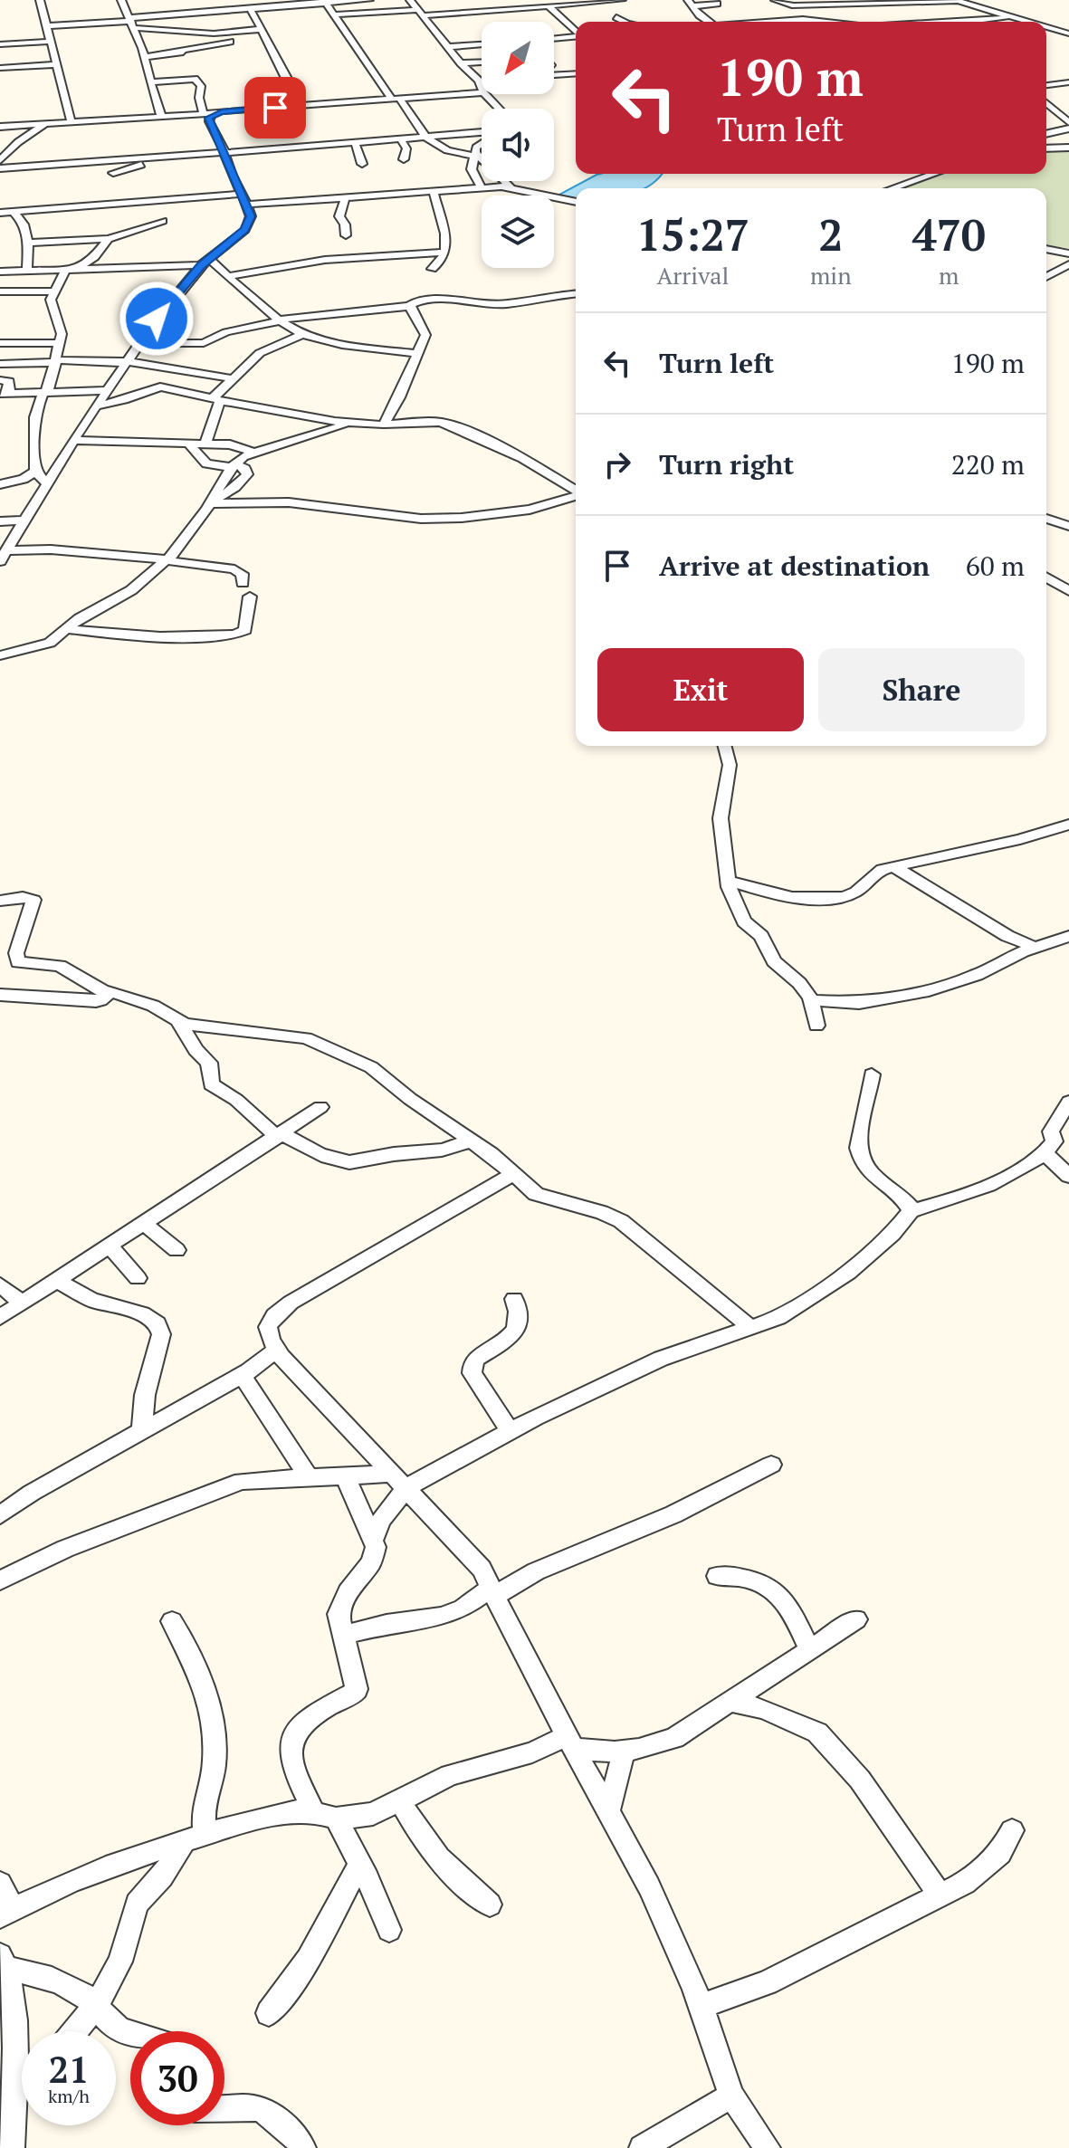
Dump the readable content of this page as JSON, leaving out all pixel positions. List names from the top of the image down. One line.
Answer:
{"north":"bottom left","page":{"turn":["190 m","Turn left"],"eta":["15:27","Arrival","2","min","470","m"],"list":[{"name":"Turn left","value":"190 m"},{"name":"Turn right","value":"220 m"},{"name":"Arrive at destination","value":"60 m"}],"buttons":["Exit","Share"],"speed":"21 km/h","limit":"30"}}
